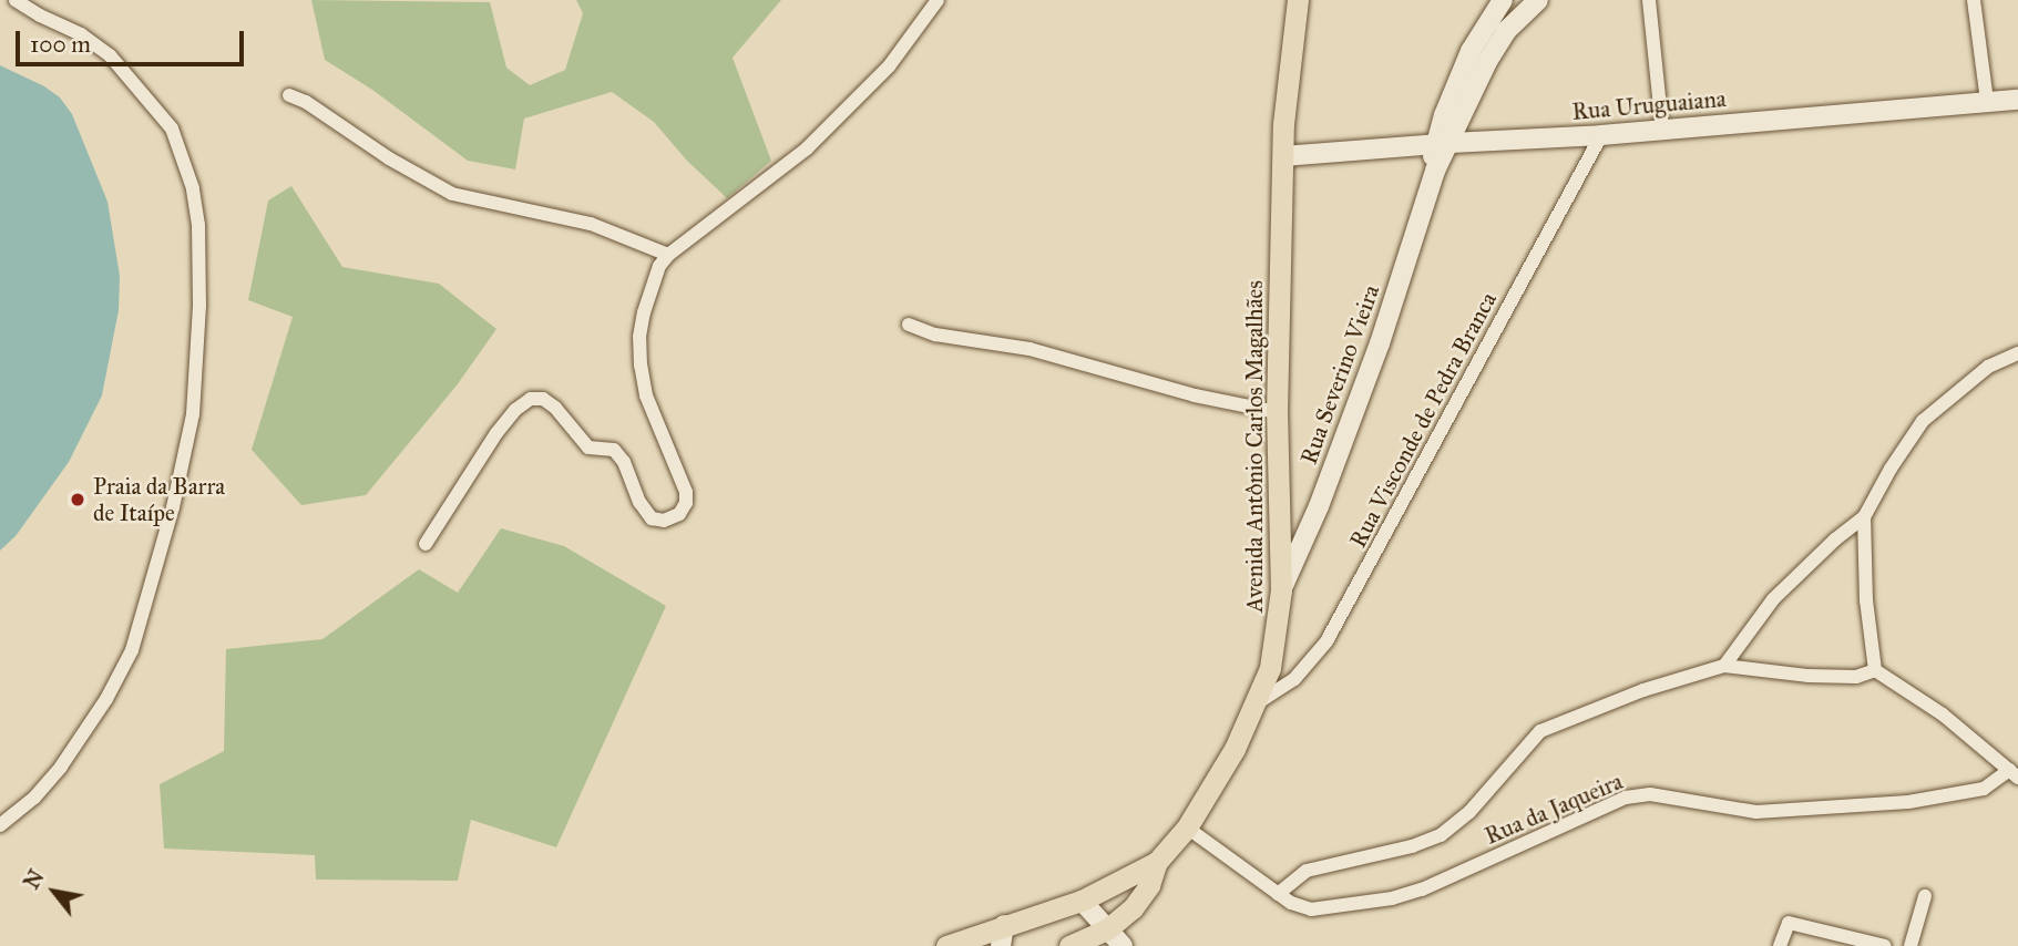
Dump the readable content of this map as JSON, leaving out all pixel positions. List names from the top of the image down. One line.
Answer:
{"streets":{"main road":["Rua Uruguaiana","Rua Severino Vieira","Avenida Antônio Carlos Magalhães"],"street":["Rua Visconde de Pedra Branca","Rua da Jaqueira"]},"crossings":[["Rua Uruguaiana","Rua Severino Vieira"],["Rua Uruguaiana","Rua Visconde de Pedra Branca"],["Rua Uruguaiana","Avenida Antônio Carlos Magalhães"],["Rua Severino Vieira","Avenida Antônio Carlos Magalhães"],["Rua Visconde de Pedra Branca","Avenida Antônio Carlos Magalhães"],["Avenida Antônio Carlos Magalhães","Rua da Jaqueira"]],"places":["Praia da Barra de Itaípe"],"scale_bar":"100 m","north":"top left"}
